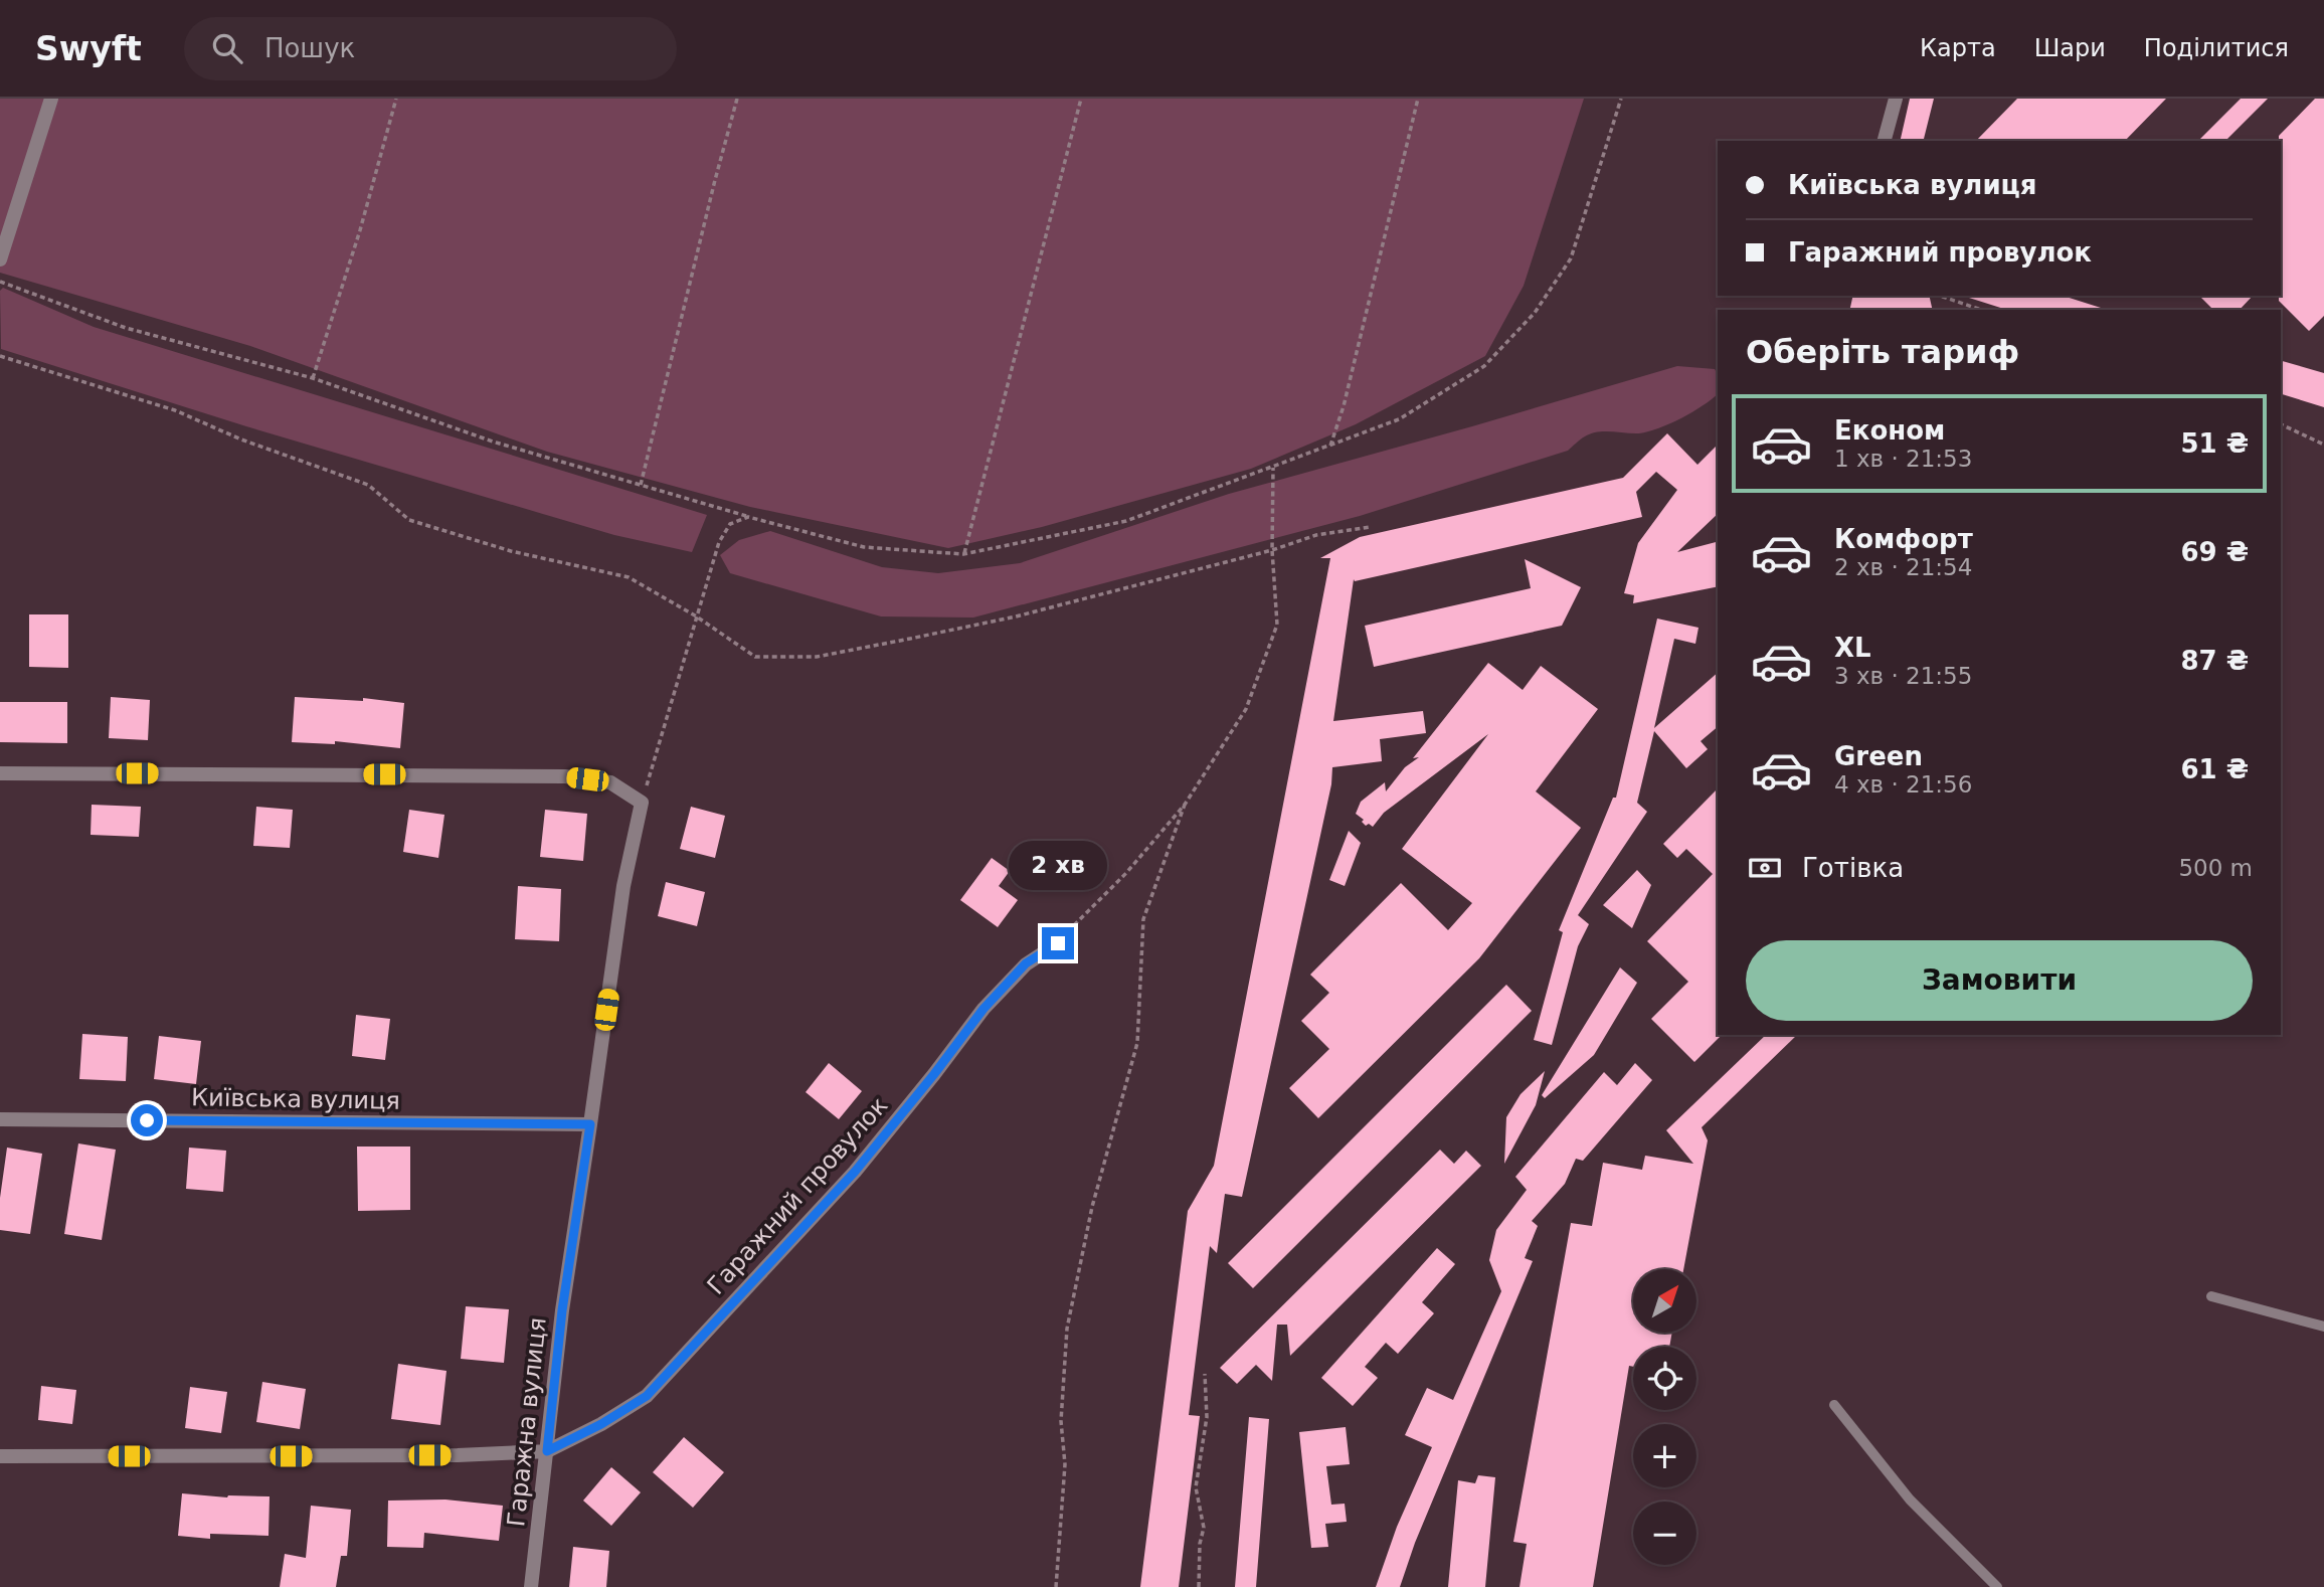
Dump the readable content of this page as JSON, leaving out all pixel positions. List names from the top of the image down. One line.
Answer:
{"streets":{"street":["Київська вулиця","Гаражний провулок","Гаражна вулиця"]},"crossings":[["Київська вулиця","Гаражна вулиця"],["Гаражний провулок","Гаражна вулиця"]],"north":"top right","page":{"header":"Swyft","search":"Пошук","nav":["Карта","Шари","Поділитися"],"banner":["Київська вулиця","Гаражний провулок"],"heading":"Оберіть тариф","list":[{"name":"Економ","note":"1 хв · 21:53","value":"51 ₴"},{"name":"Комфорт","note":"2 хв · 21:54","value":"69 ₴"},{"name":"XL","note":"3 хв · 21:55","value":"87 ₴"},{"name":"Green","note":"4 хв · 21:56","value":"61 ₴"}],"pay":["Готівка","500 m"],"bubble":"2 хв","buttons":"Замовити","map_buttons":["+","−"]}}
